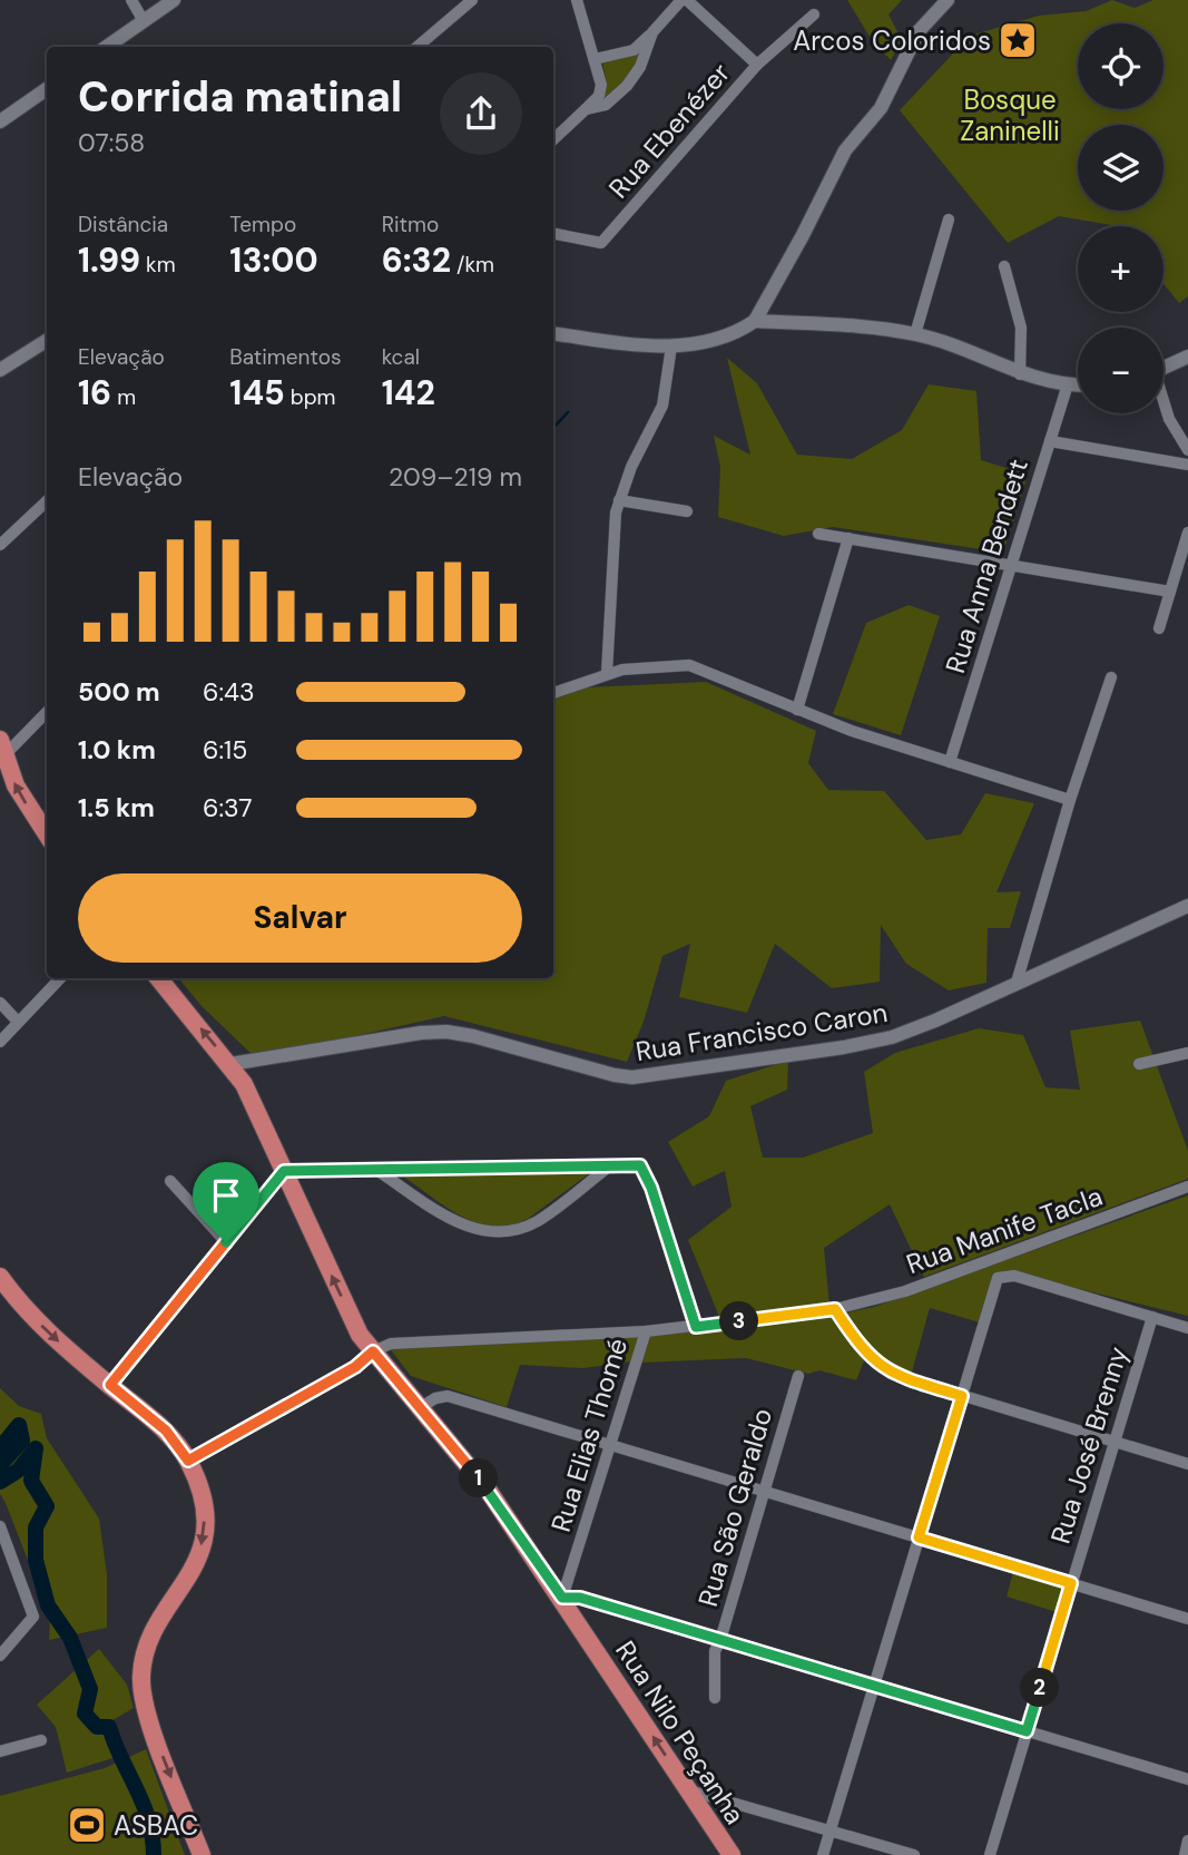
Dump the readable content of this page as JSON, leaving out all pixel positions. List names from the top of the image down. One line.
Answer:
{"streets":{"main road":["Rua Nilo Peçanha"],"street":["Rua Ebenézer","Rua Anna Bendett","Rua Francisco Caron","Rua Manife Tacla","Rua Elias Thomé","Rua José Brenny","Rua São Geraldo"]},"crossings":[["Rua Francisco Caron","Rua Nilo Peçanha"],["Rua Manife Tacla","Rua Elias Thomé"],["Rua Manife Tacla","Rua Nilo Peçanha"],["Rua Elias Thomé","Rua Nilo Peçanha"]],"one_way":["Rua Nilo Peçanha"],"parks":["Bosque Zaninelli"],"places":{"place":["Arcos Coloridos"],"sports":["ASBAC"]},"page":{"map_buttons":["+","−"],"heading":["Corrida matinal","07:58"],"stats":[["Distância","1.99 km"],["Tempo","13:00"],["Ritmo","6:32 /km"],["Elevação","16 m"],["Batimentos","145 bpm"],["kcal","142"]],"chart":["Elevação","209–219 m"],"list":[{"name":"500 m","note":"6:43"},{"name":"1.0 km","note":"6:15"},{"name":"1.5 km","note":"6:37"}],"buttons":"Salvar","pins":["3","1","2"]}}
